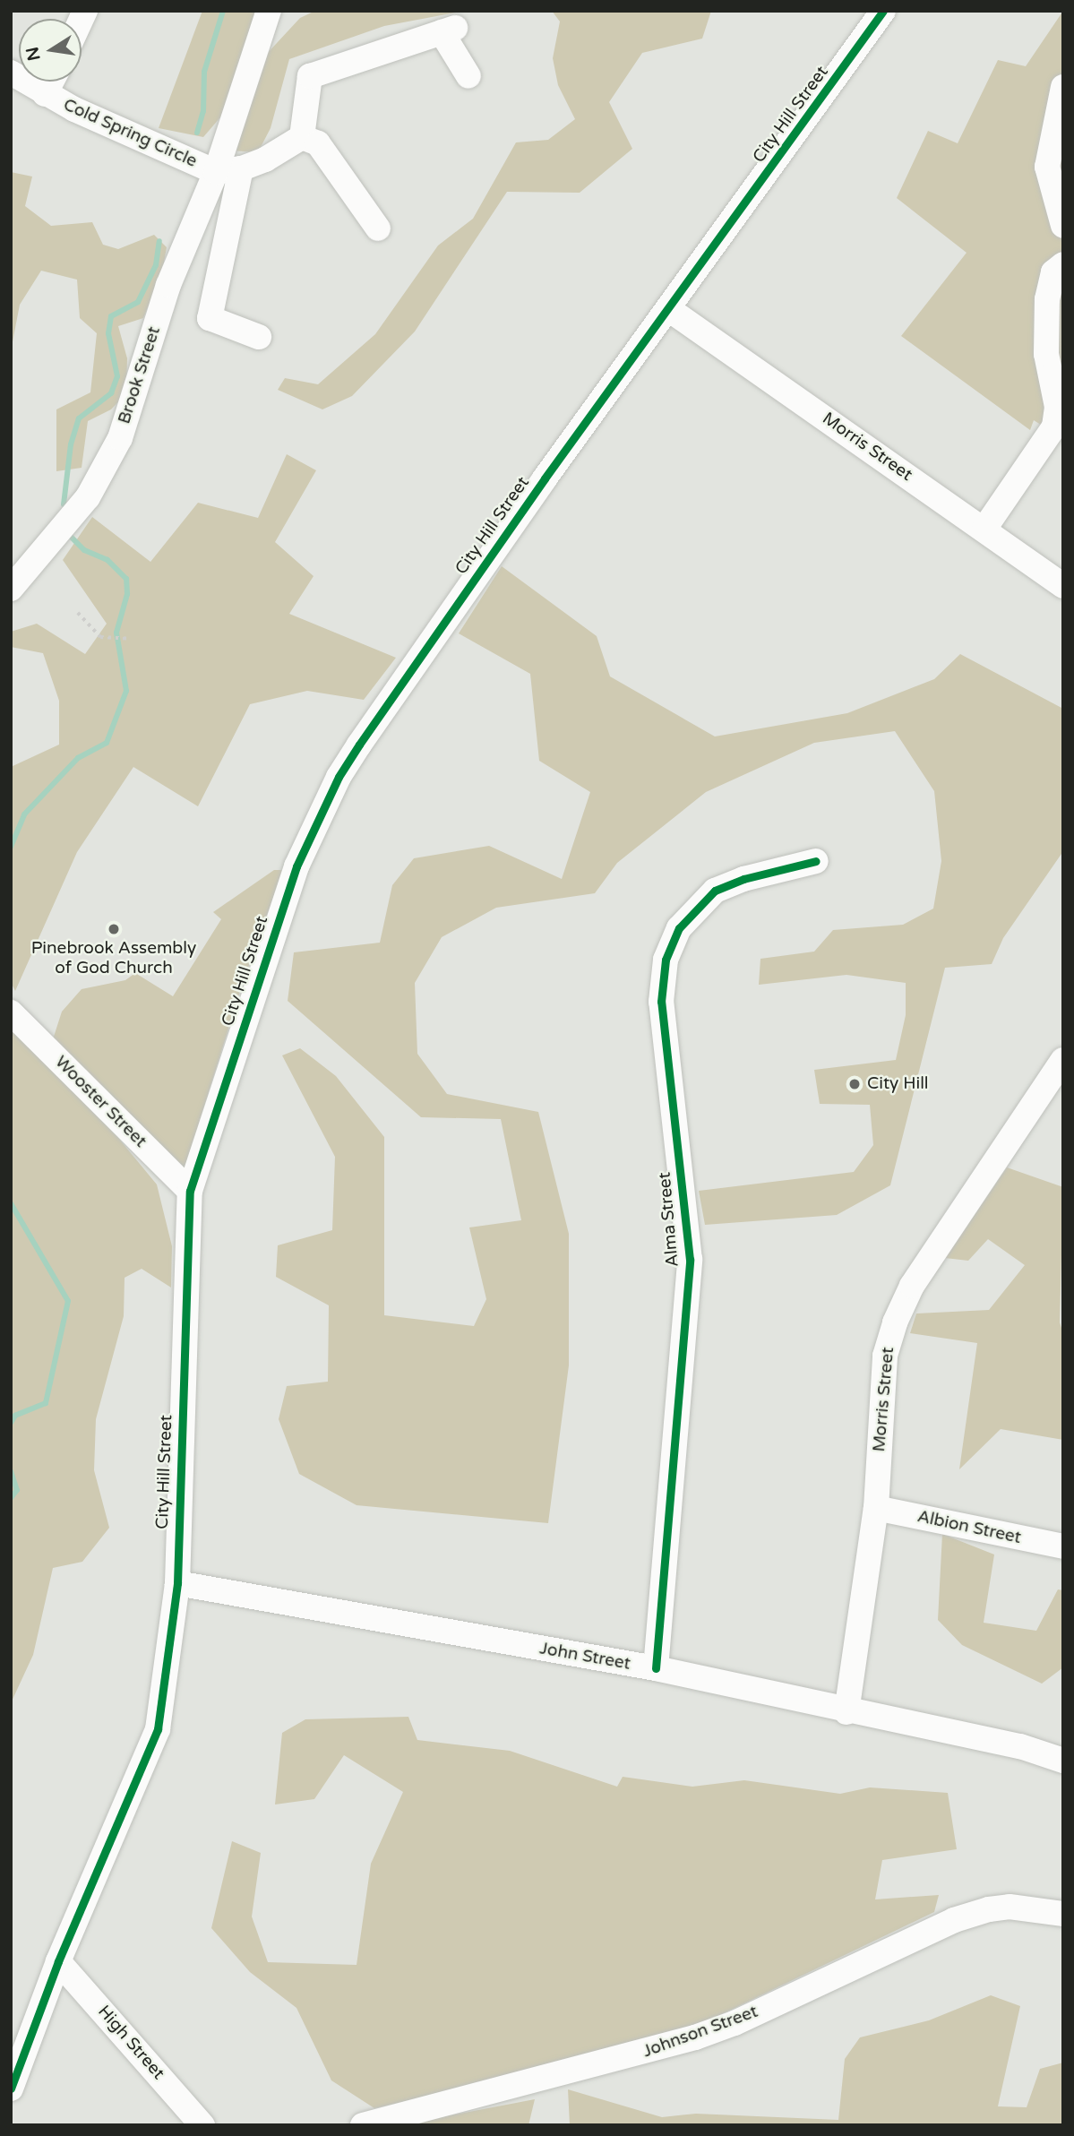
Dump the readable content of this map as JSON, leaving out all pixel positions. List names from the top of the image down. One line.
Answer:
{"streets":{"street":["City Hill Street","Cold Spring Circle","Brook Street","Morris Street","Wooster Street","Alma Street","Albion Street","John Street","Johnson Street","High Street"]},"crossings":[["City Hill Street","Morris Street"],["City Hill Street","Wooster Street"],["City Hill Street","John Street"],["City Hill Street","High Street"],["Cold Spring Circle","Brook Street"],["Morris Street","Albion Street"],["Morris Street","John Street"],["Alma Street","John Street"]],"places":["Pinebrook Assembly of God Church","City Hill"],"north":"left"}
